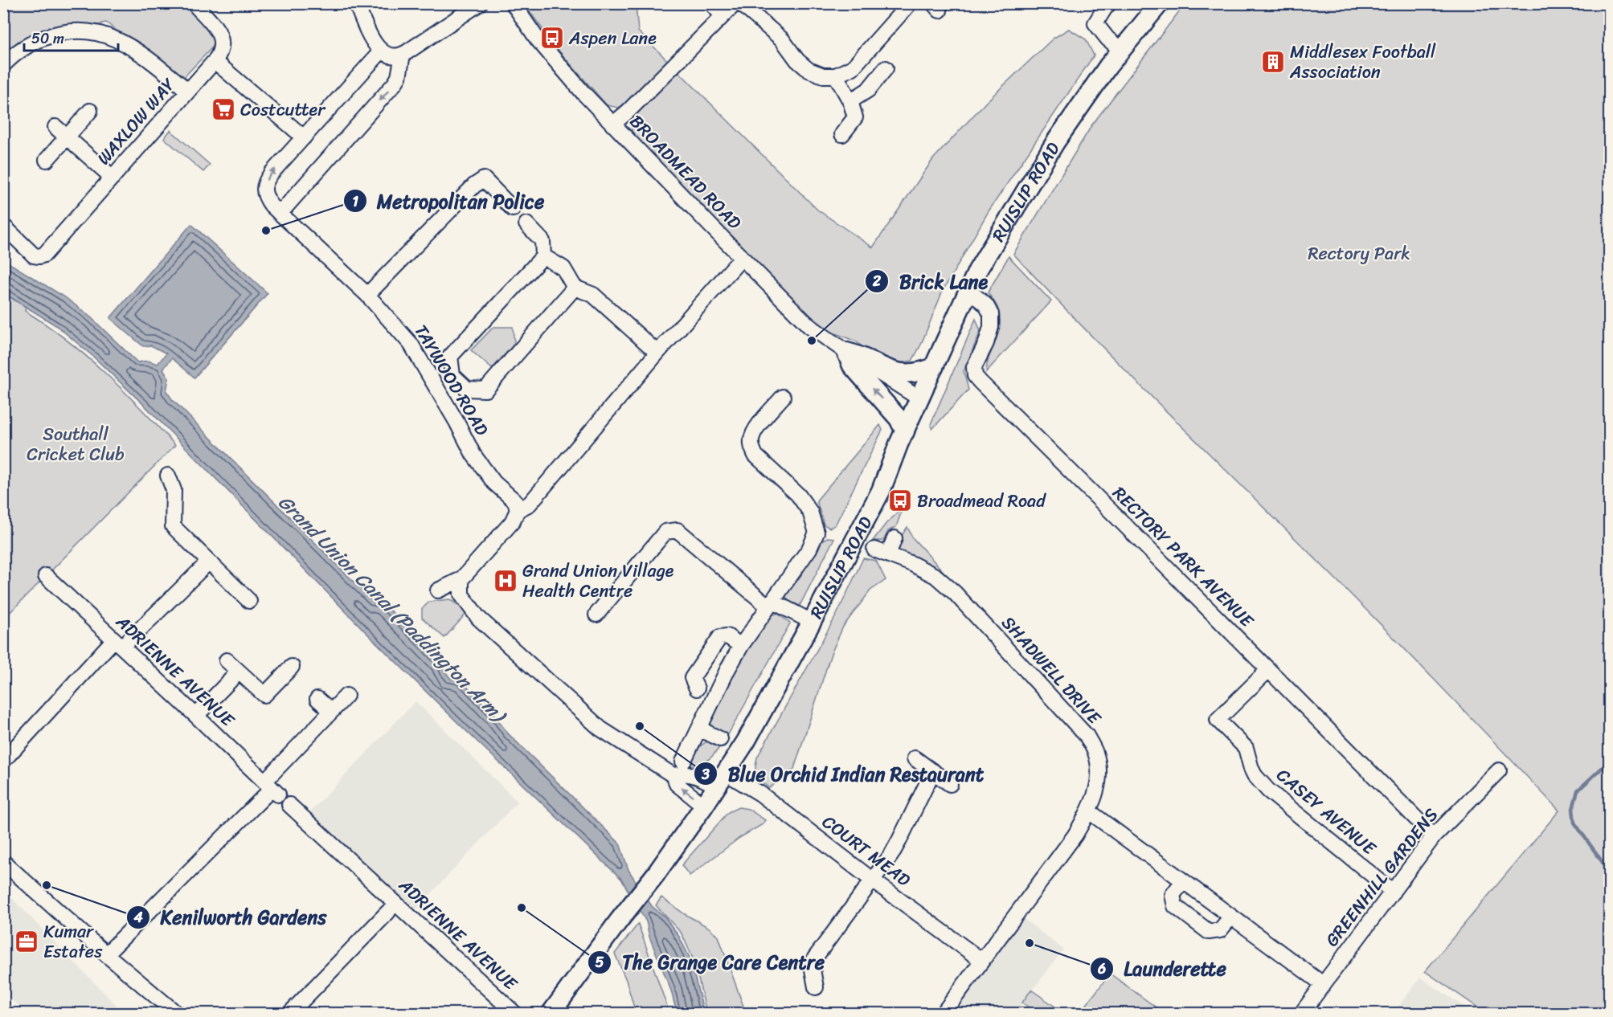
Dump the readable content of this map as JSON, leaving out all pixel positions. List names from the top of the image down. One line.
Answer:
{"streets":{"main road":["RUISLIP ROAD"],"street":["WAXLOW WAY","BROADMEAD ROAD","TAYWOOD ROAD","RECTORY PARK AVENUE","SHADWELL DRIVE","ADRIENNE AVENUE","CASEY AVENUE","COURT MEAD","GREENHILL GARDENS"]},"crossings":[["BROADMEAD ROAD","RUISLIP ROAD"],["RUISLIP ROAD","RECTORY PARK AVENUE"],["RUISLIP ROAD","COURT MEAD"],["RECTORY PARK AVENUE","CASEY AVENUE"],["RECTORY PARK AVENUE","GREENHILL GARDENS"],["SHADWELL DRIVE","COURT MEAD"],["CASEY AVENUE","GREENHILL GARDENS"]],"water":["Grand Union Canal (Paddington Arm)"],"parks":["Rectory Park","Southall Cricket Club"],"places":{"bus stop":["Aspen Lane","Broadmead Road"],"building":["Middlesex Football Association"],"supermarket":["Costcutter"],"other":["Metropolitan Police","Brick Lane","Blue Orchid Indian Restaurant","Kenilworth Gardens","The Grange Care Centre","Launderette"],"hospital":["Grand Union Village Health Centre"],"office":["Kumar Estates"]},"scale_bar":"50 m"}
